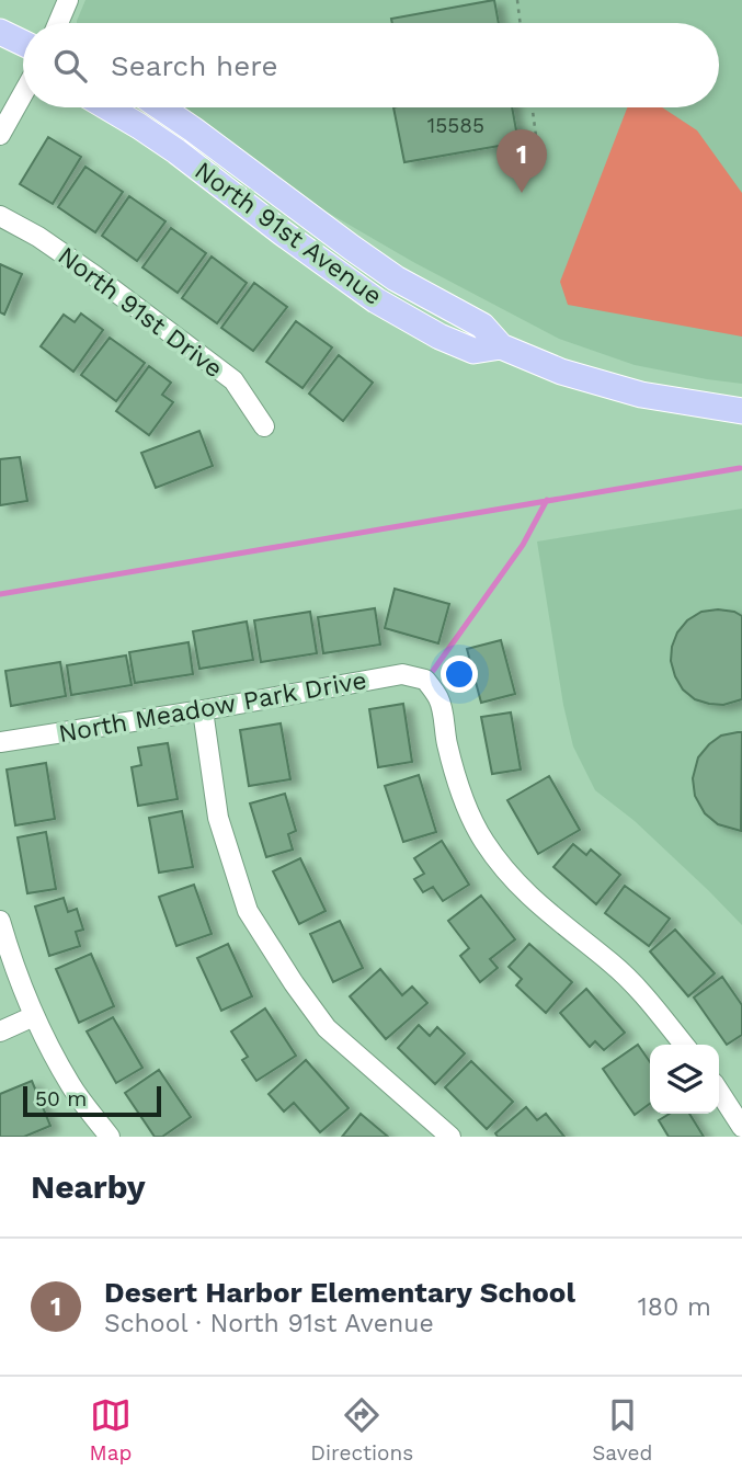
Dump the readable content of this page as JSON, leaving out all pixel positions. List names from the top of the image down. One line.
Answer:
{"streets":{"main road":["North 91st Avenue"],"street":["North 91st Drive","North Meadow Park Drive"]},"house_numbers":["15585"],"scale_bar":"50 m","page":{"search":"Search here","pins":"1","scale":"50 m","heading":"Nearby","list":[{"mark":"1","name":"Desert Harbor Elementary School","note":"School · North 91st Avenue","value":"180 m"}],"nav":["Map","Directions","Saved"]}}
